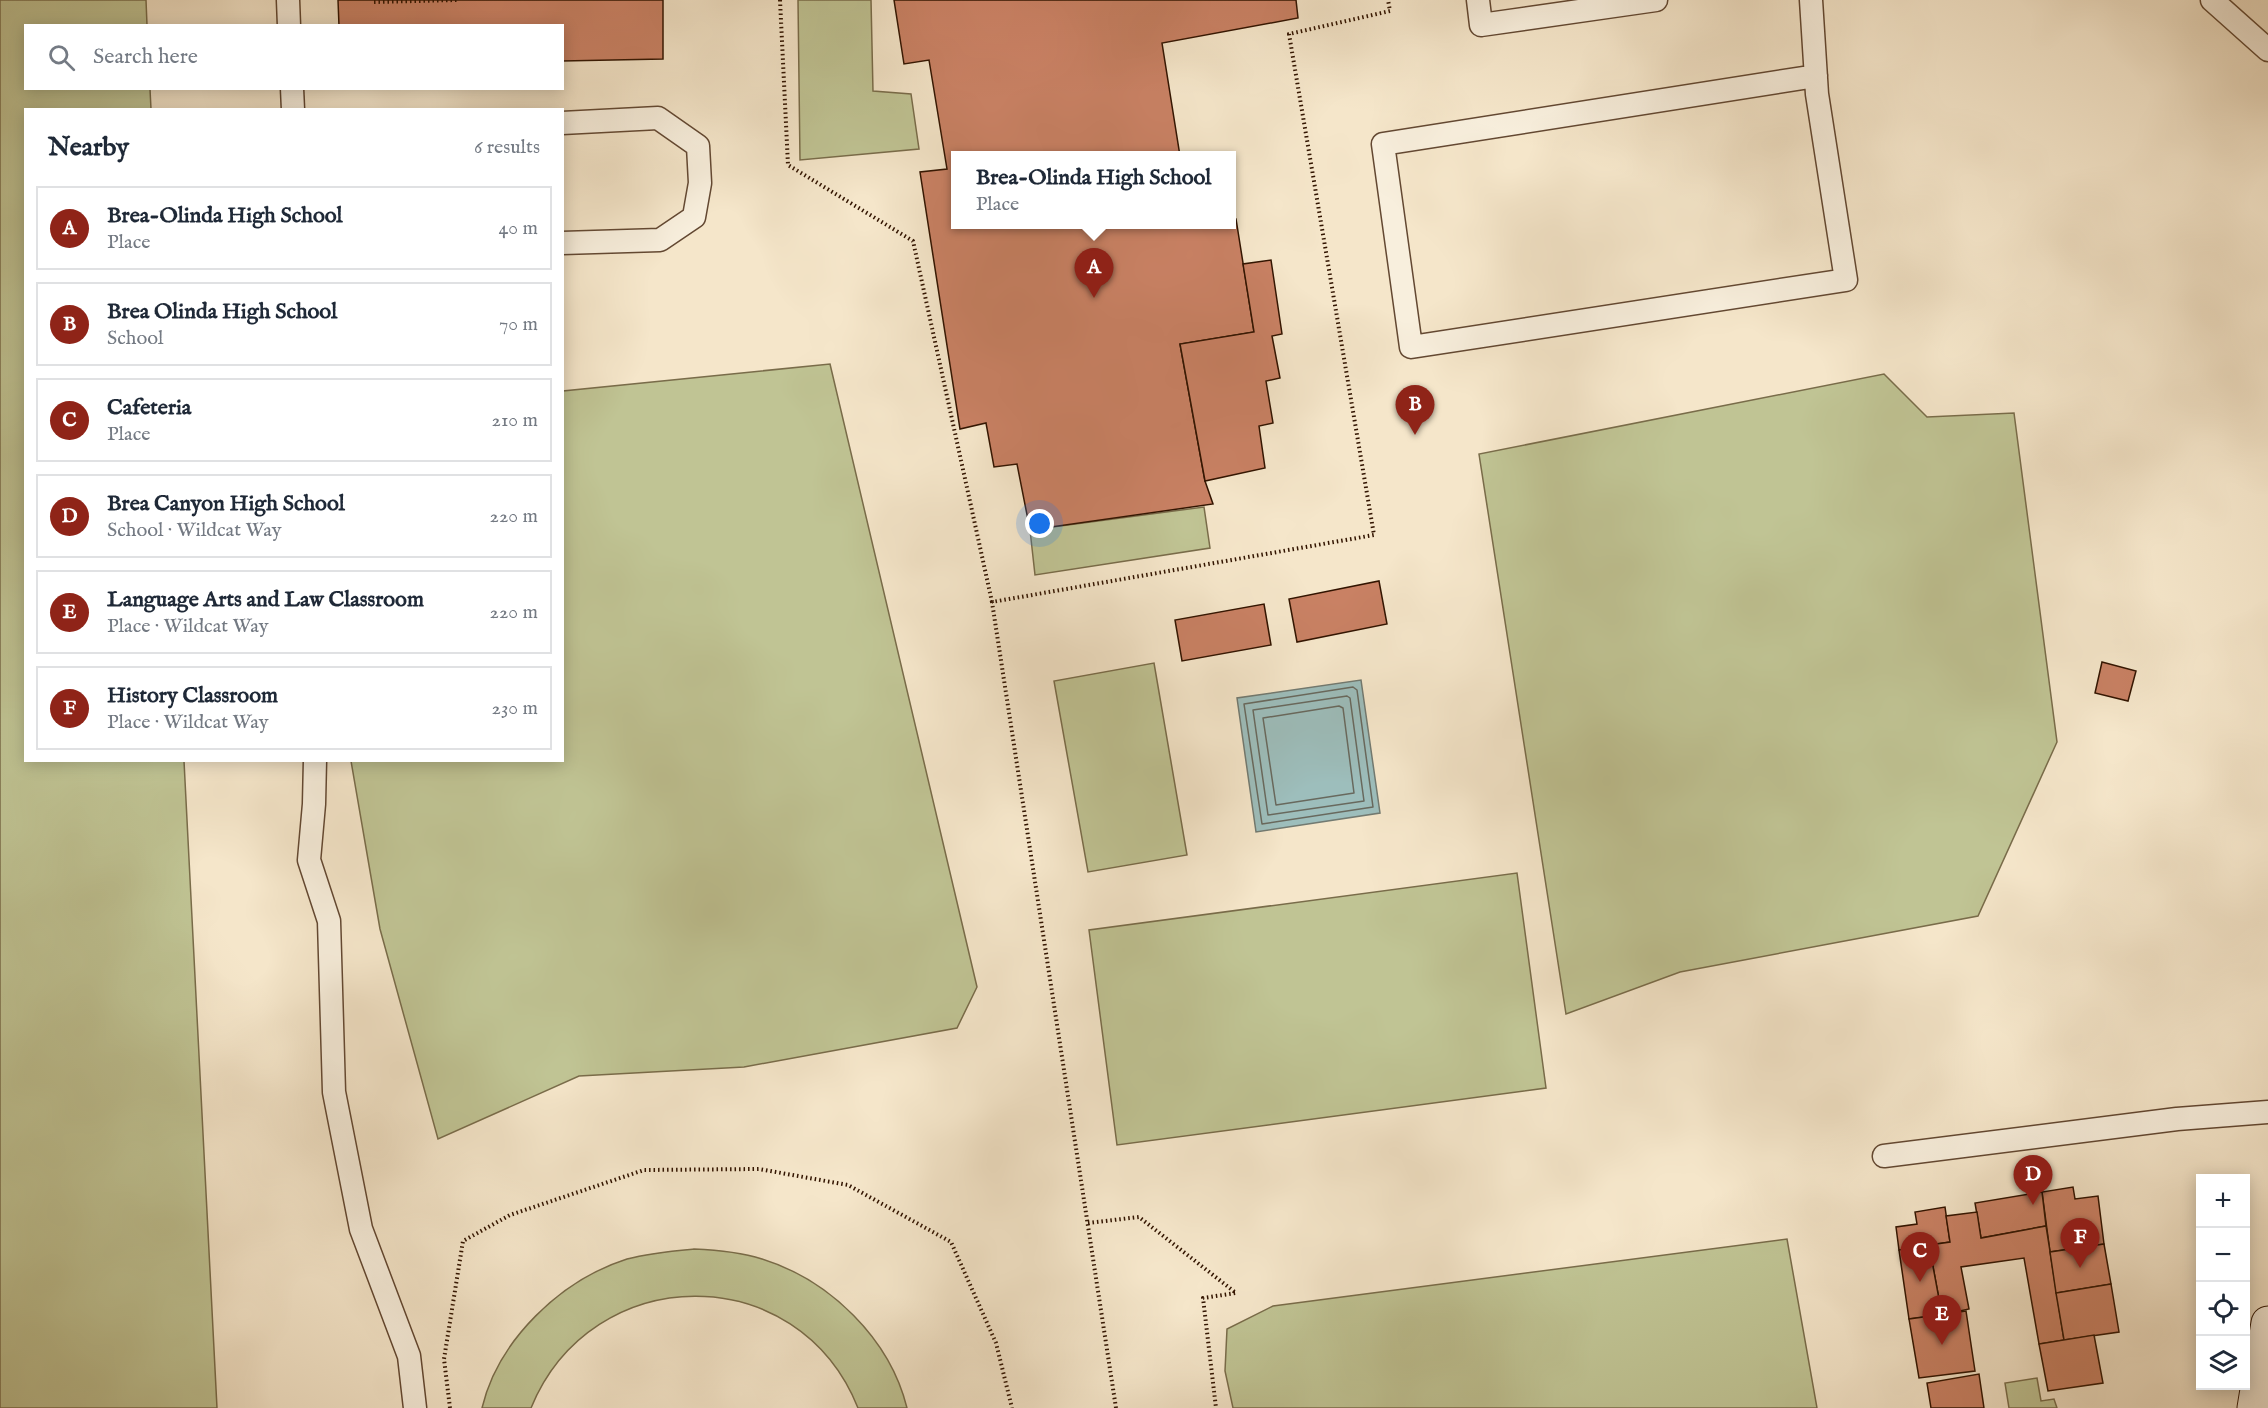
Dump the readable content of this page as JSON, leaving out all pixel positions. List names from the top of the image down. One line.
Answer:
{"page":{"search":"Search here","heading":["Nearby","6 results"],"popup":["Brea-Olinda High School","Place"],"list":[{"mark":"A","name":"Brea-Olinda High School","note":"Place","value":"40 m"},{"mark":"B","name":"Brea Olinda High School","note":"School","value":"70 m"},{"mark":"C","name":"Cafeteria","note":"Place","value":"210 m"},{"mark":"D","name":"Brea Canyon High School","note":"School · Wildcat Way","value":"220 m"},{"mark":"E","name":"Language Arts and Law Classroom","note":"Place · Wildcat Way","value":"220 m"},{"mark":"F","name":"History Classroom","note":"Place · Wildcat Way","value":"230 m"}],"pins":["A","B","D","F","C","E"],"map_buttons":["+","−"]}}
